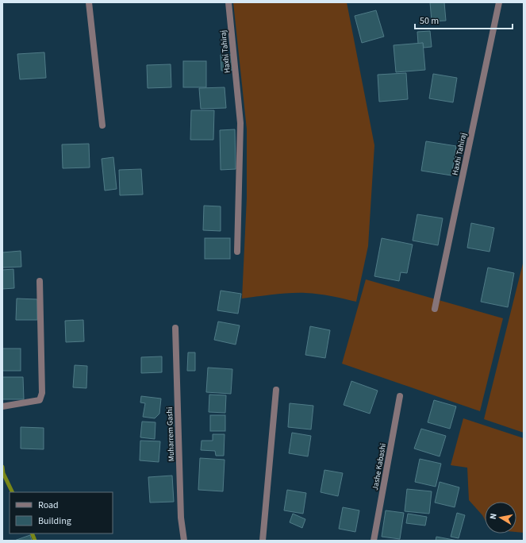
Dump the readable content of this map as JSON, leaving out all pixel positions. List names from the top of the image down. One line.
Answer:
{"streets":{"street":["Haxhi Tahiraj","Muharrem Gashi","Jashe Kabashi"]},"legend":["Road","Building"],"scale_bar":"50 m","north":"left"}
